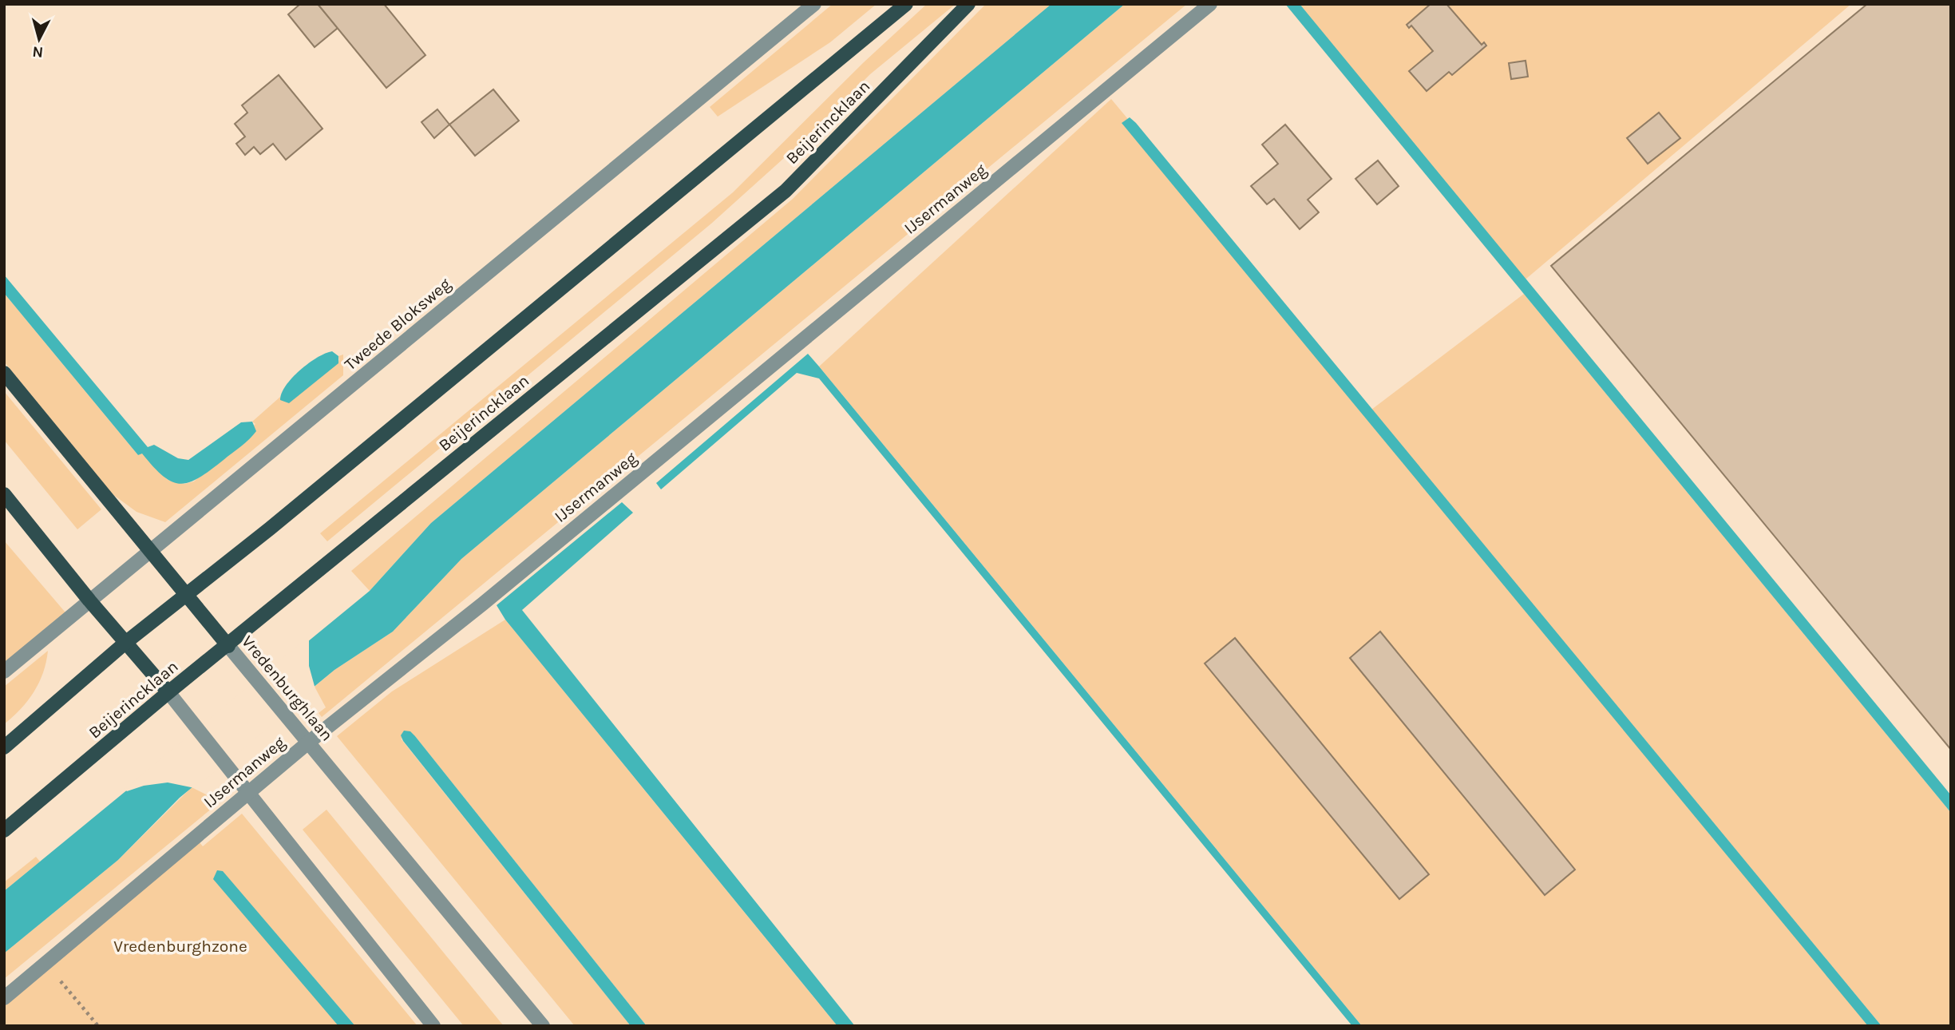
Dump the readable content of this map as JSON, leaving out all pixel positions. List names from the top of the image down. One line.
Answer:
{"streets":{"main road":["Beijerincklaan","Vredenburghlaan"],"street":["IJsermanweg","Tweede Bloksweg"]},"crossings":[["Beijerincklaan","Vredenburghlaan"],["IJsermanweg","Vredenburghlaan"],["Tweede Bloksweg","Vredenburghlaan"]],"parks":["Vredenburghzone"],"north":"bottom"}
